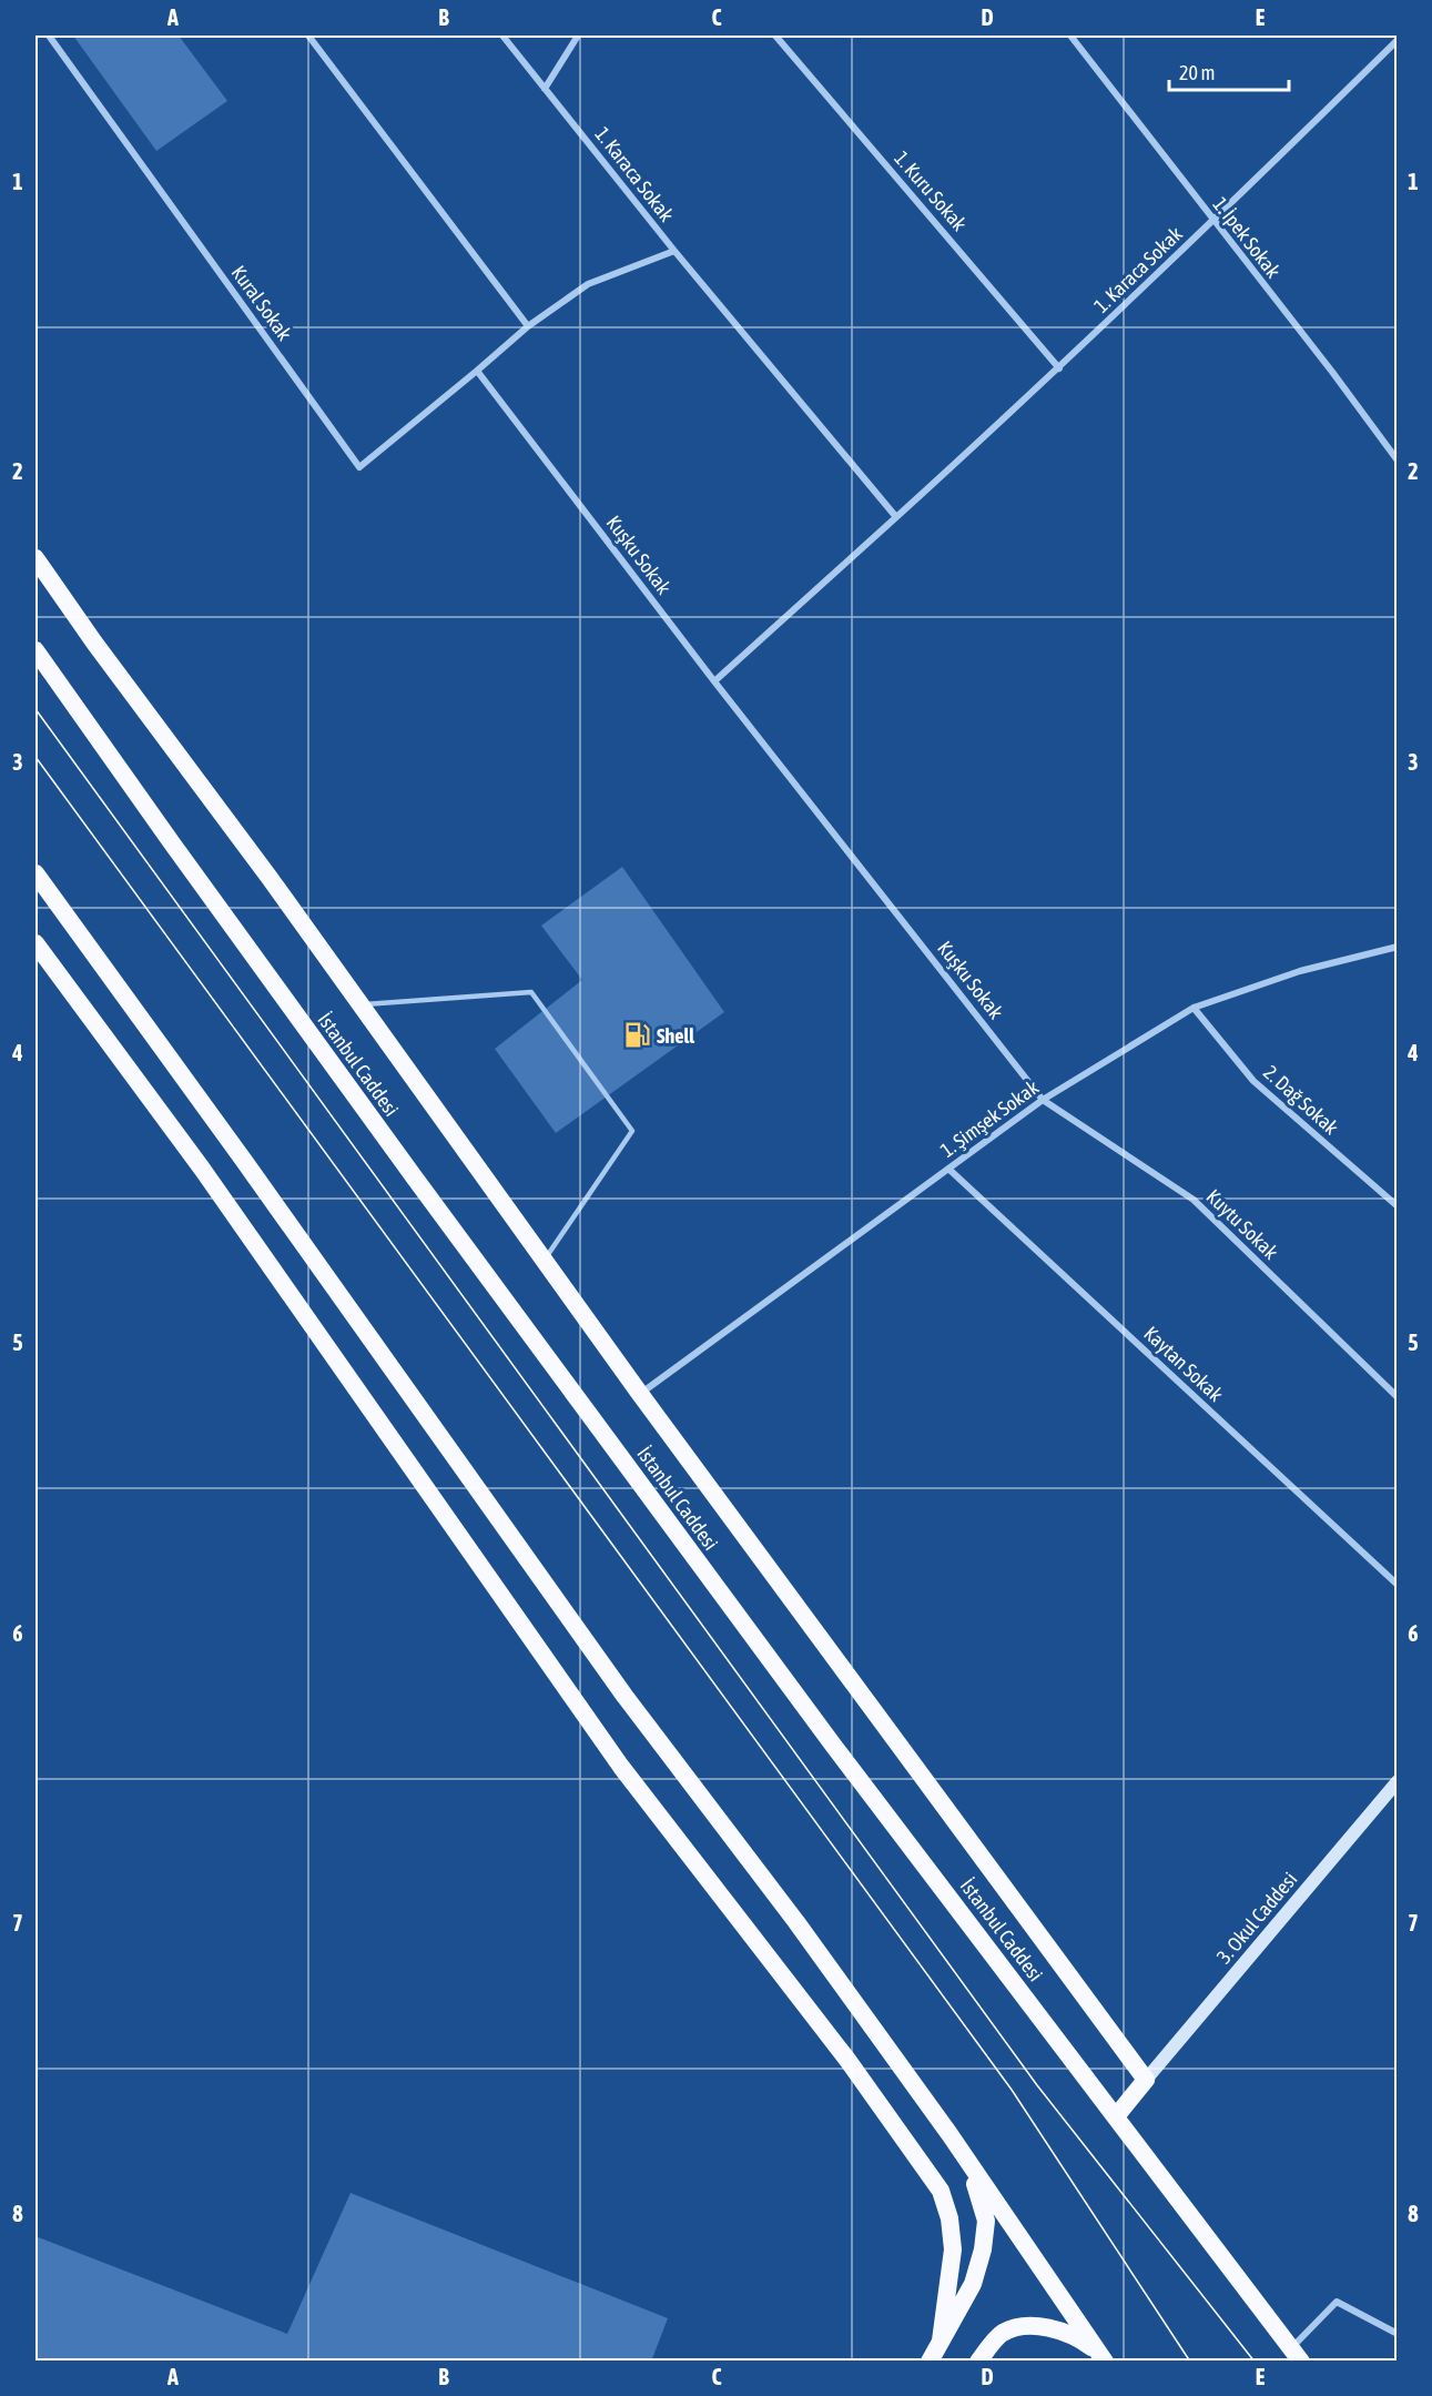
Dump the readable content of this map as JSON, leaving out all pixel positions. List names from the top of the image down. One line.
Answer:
{"streets":{"highway":["İstanbul Caddesi"],"main road":["3. Okul Caddesi"],"street":["1. Karaca Sokak","1. Kuru Sokak","1. İpek Sokak","Kural Sokak","Kuşku Sokak","2. Dağ Sokak","1. Şimşek Sokak","Kuytu Sokak","Kaytan Sokak"]},"crossings":[["1. Karaca Sokak","1. Kuru Sokak"],["1. Karaca Sokak","1. İpek Sokak"],["1. Karaca Sokak","Kuşku Sokak"],["Kural Sokak","Kuşku Sokak"],["Kuşku Sokak","1. Şimşek Sokak"],["Kuşku Sokak","Kuytu Sokak"],["2. Dağ Sokak","1. Şimşek Sokak"],["1. Şimşek Sokak","Kuytu Sokak"],["1. Şimşek Sokak","Kaytan Sokak"]],"places":{"fuel station":["Shell"]},"scale_bar":"20 m","grid":{"columns":["A","B","C","D","E"],"rows":["1","2","3","4","5","6","7","8"]}}
